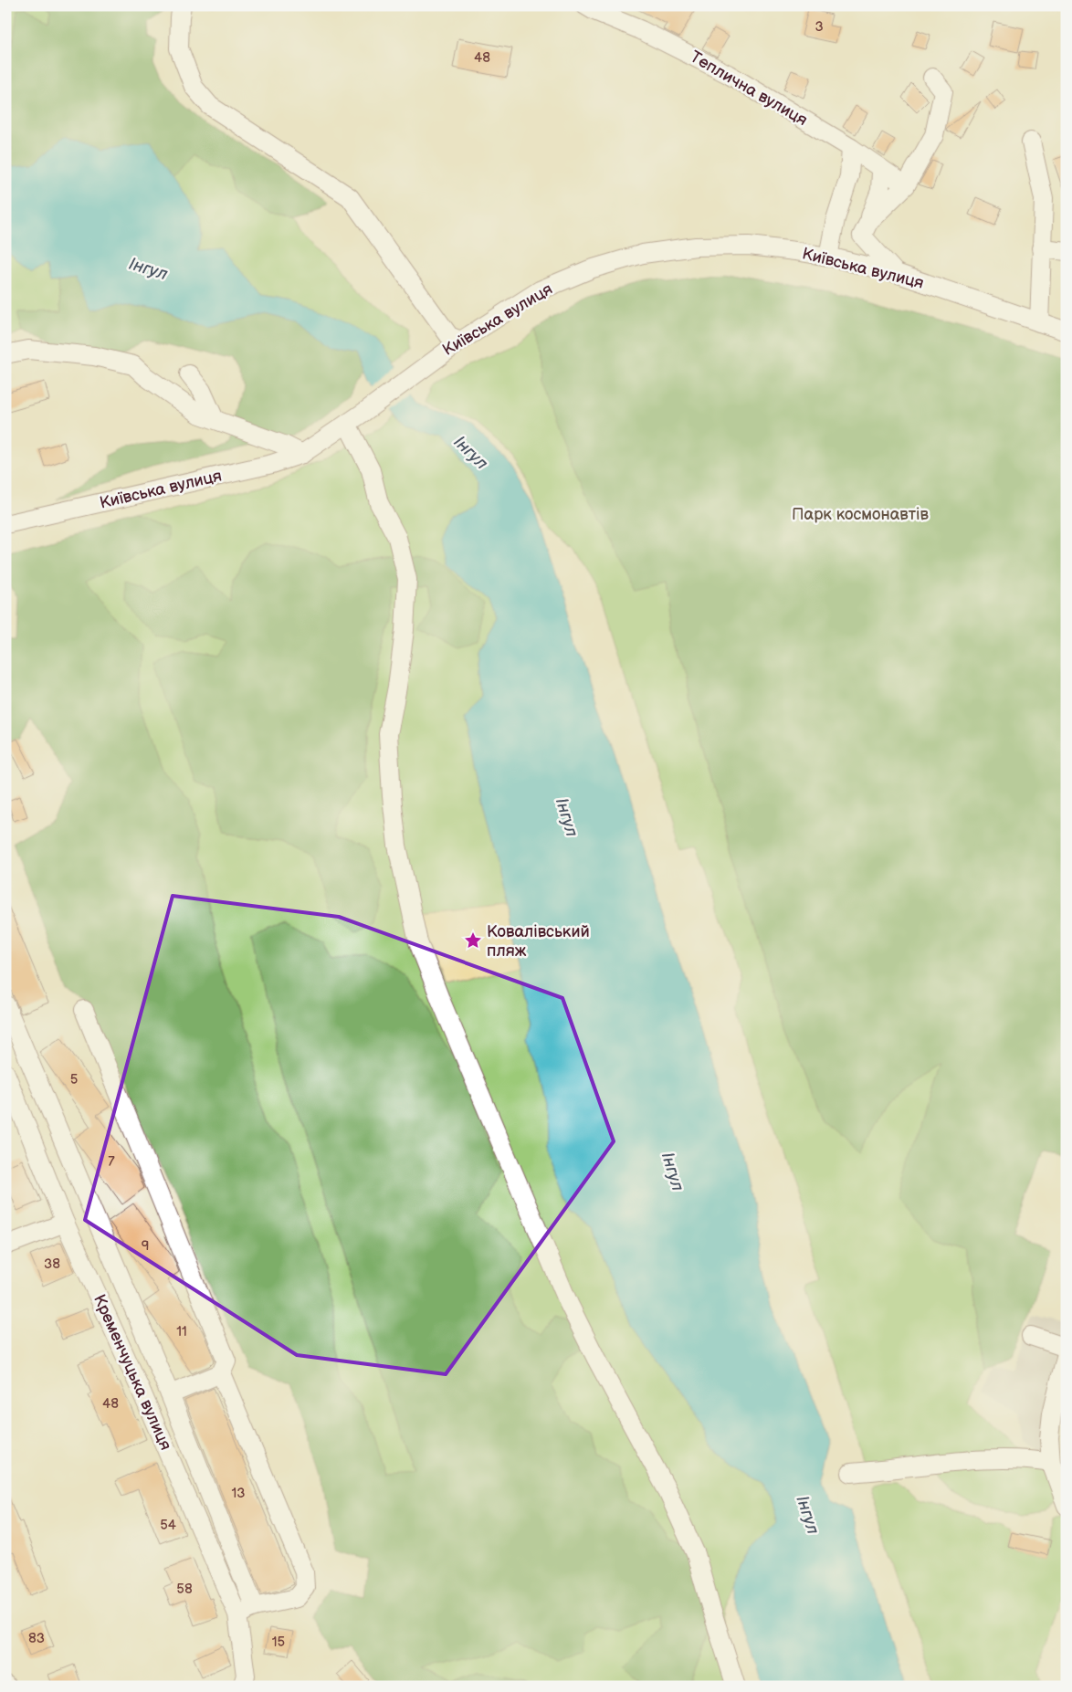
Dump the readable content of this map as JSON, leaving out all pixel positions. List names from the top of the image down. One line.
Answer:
{"streets":{"street":["Теплична вулиця","Київська вулиця","Кременчуцька вулиця"]},"water":["Інгул"],"parks":["Парк космонавтів"],"places":{"place":["Ковалівський пляж"]},"house_numbers":["3","48","5","7","9","38","11","48","13","54","58","83","15"]}
